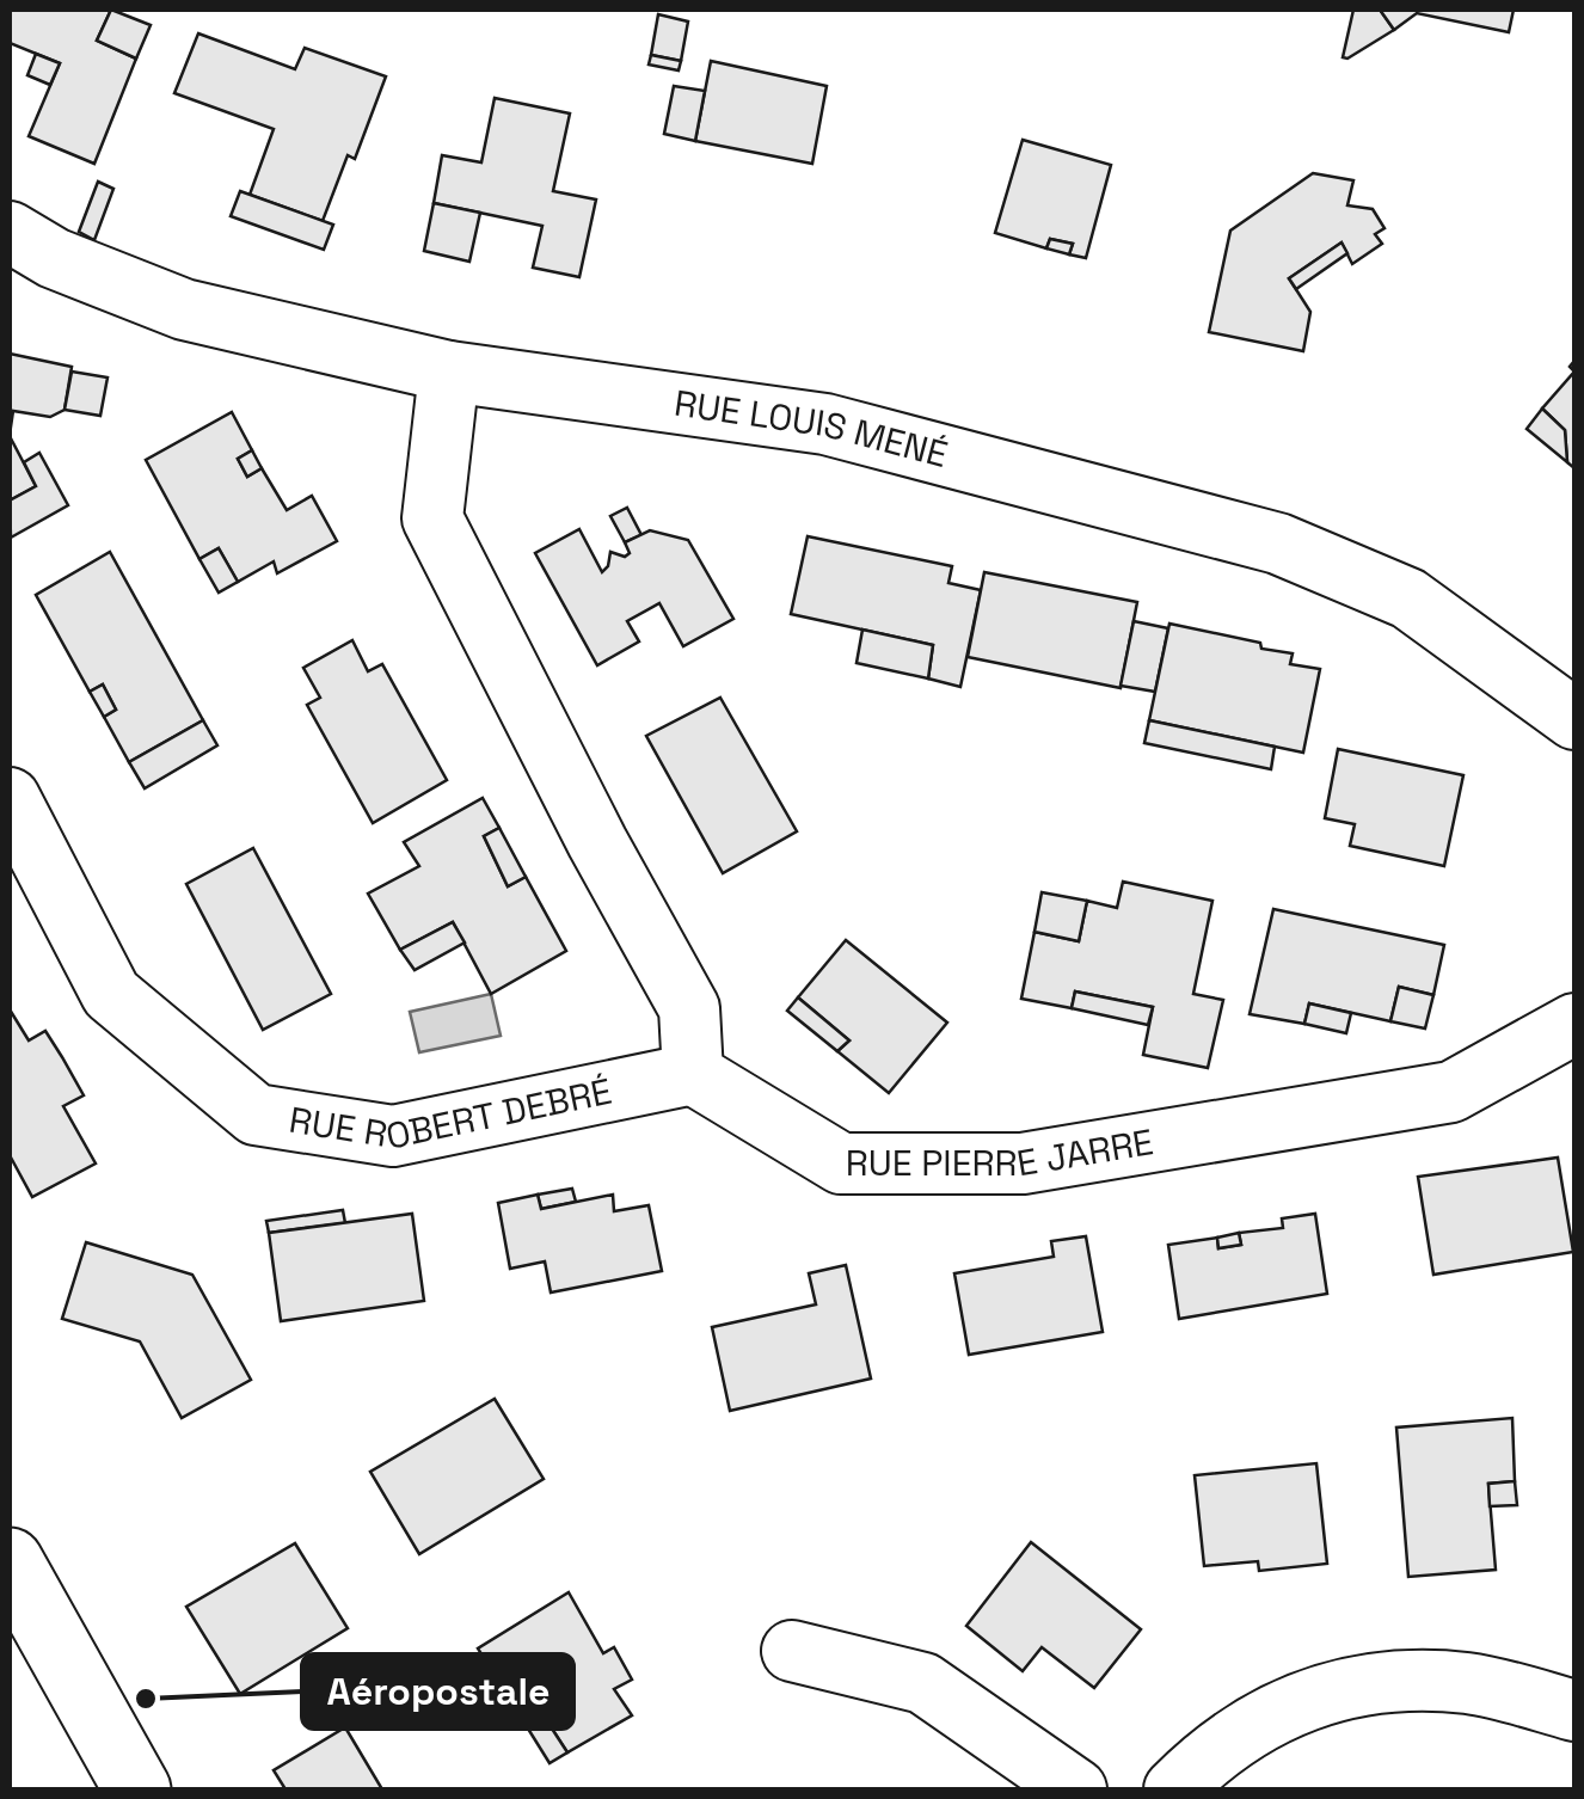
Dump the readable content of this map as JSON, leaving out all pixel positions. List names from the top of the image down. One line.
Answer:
{"streets":{"street":["RUE LOUIS MENÉ","RUE ROBERT DEBRÉ","RUE PIERRE JARRE"]},"crossings":[["RUE ROBERT DEBRÉ","RUE PIERRE JARRE"]],"places":["Aéropostale"]}
